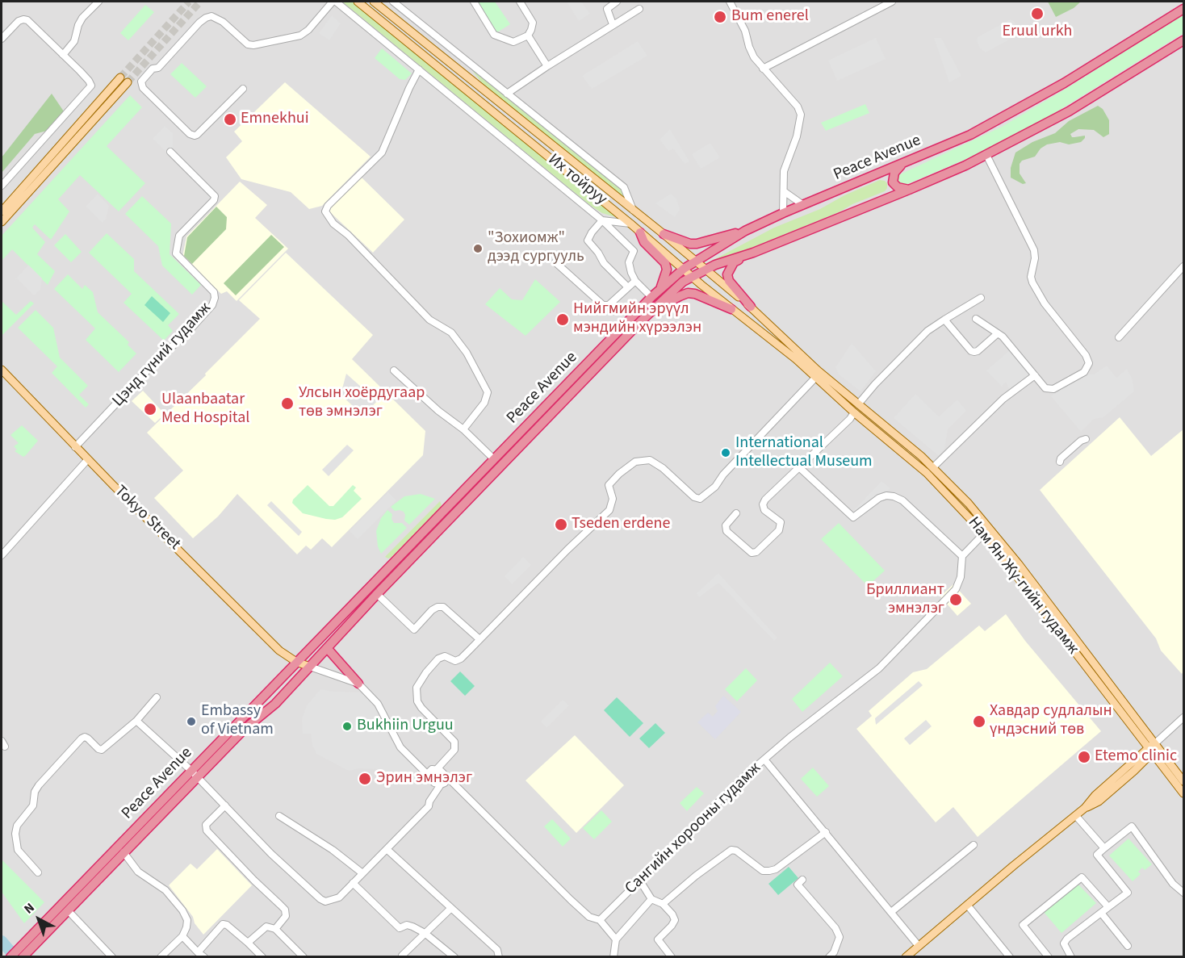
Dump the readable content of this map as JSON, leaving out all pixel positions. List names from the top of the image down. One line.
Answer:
{"streets":{"highway":["Peace Avenue"],"main road":["Их тойруу","Tokyo Street","Нам Ян Жү-гийн гудамж"],"street":["Цэнд гүний гудамж","Сангийн хорооны гудамж"]},"crossings":[["Peace Avenue","Их тойруу"],["Peace Avenue","Tokyo Street"],["Их тойруу","Нам Ян Жү-гийн гудамж"],["Цэнд гүний гудамж","Tokyo Street"]],"places":["Eruul urkh","Bum enerel","Emnekhui","\"Зохиомж\" дээд сургууль","Нийгмийн эрүүл мэндийн хүрээлэн","Улсын хоёрдугаар төв эмнэлэг","Ulaanbaatar Med Hospital","International Intellectual Museum","Tseden erdene","Бриллиант эмнэлэг","Embassy of Vietnam","Хавдар судлалын үндэсний төв","Bukhiin Urguu","Etemo clinic","Эрин эмнэлэг"],"north":"top left"}
